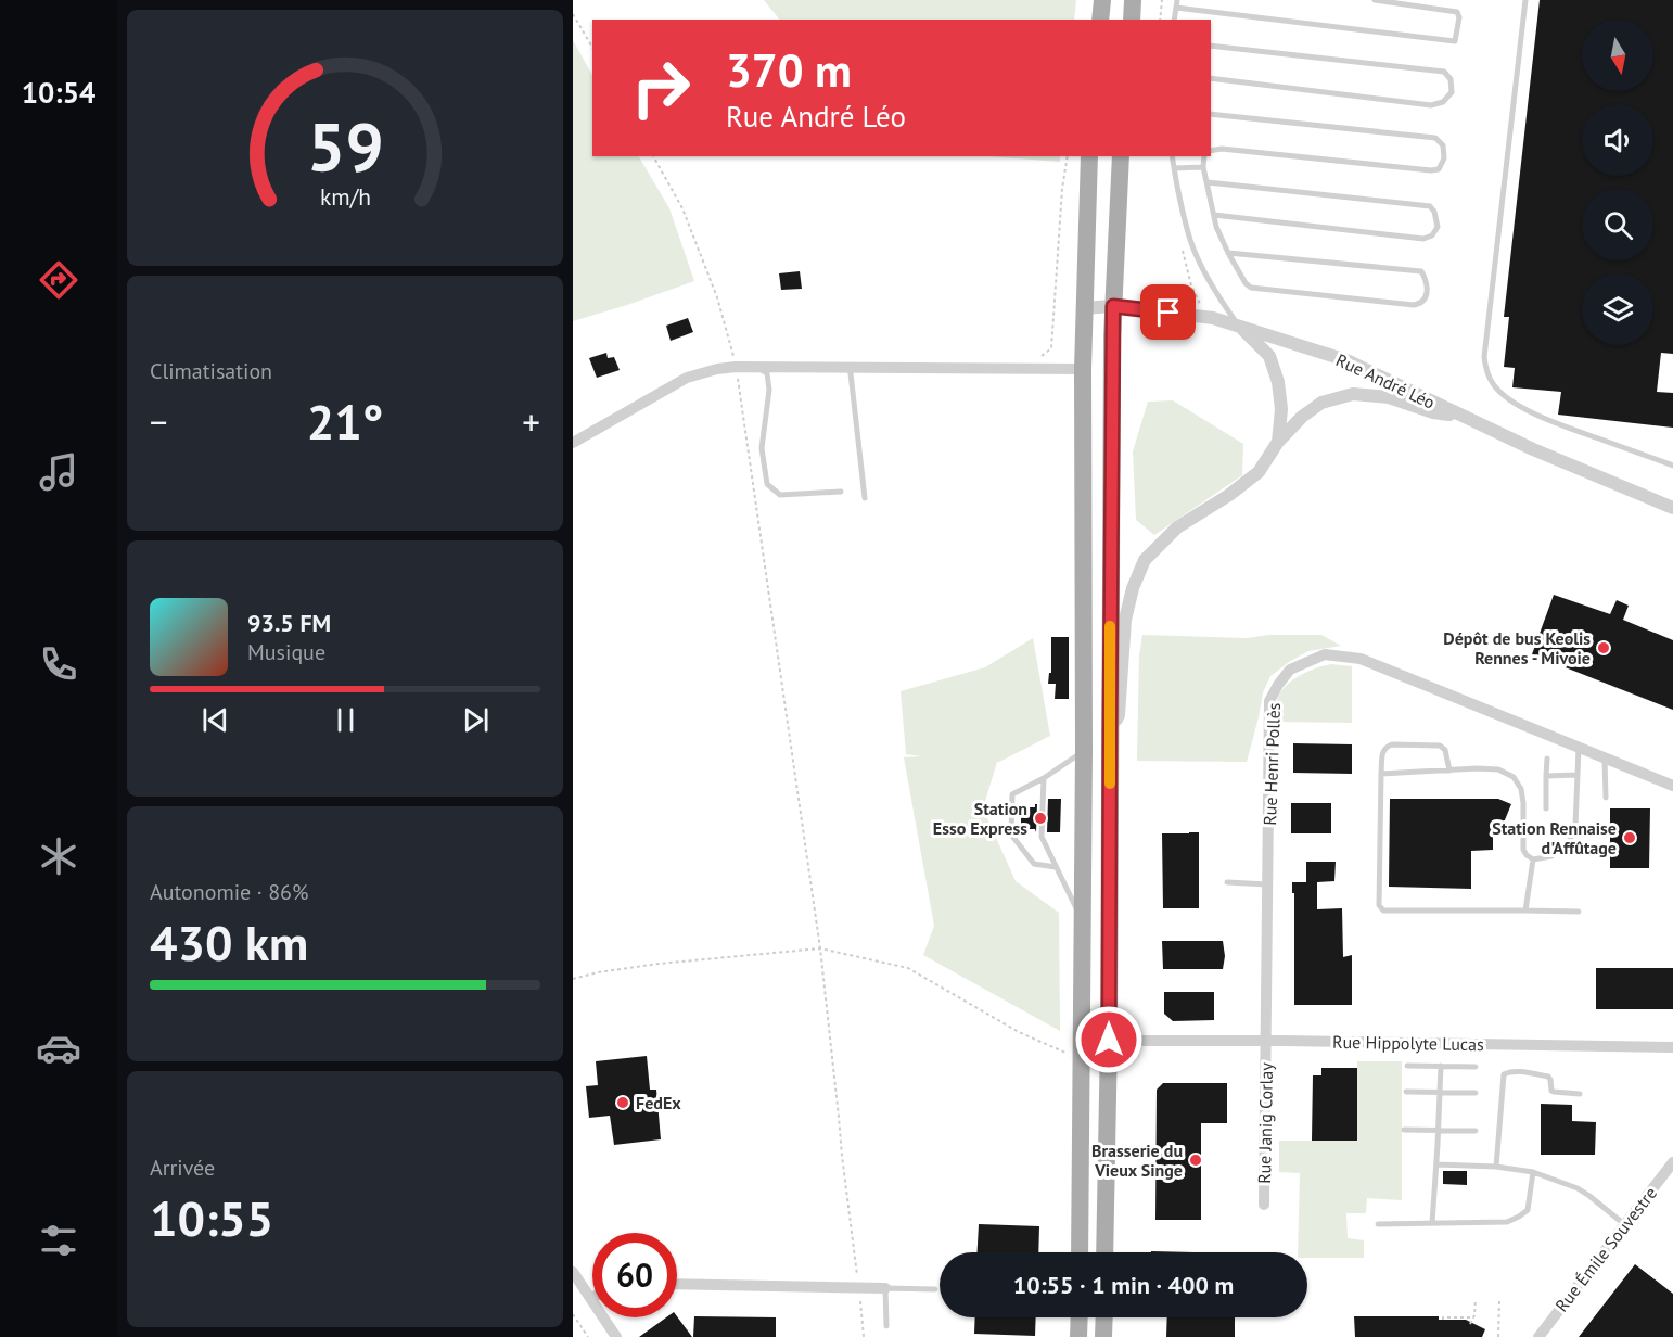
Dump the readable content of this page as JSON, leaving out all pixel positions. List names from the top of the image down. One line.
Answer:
{"streets":{"street":["Rue André Léo","Rue Henri Pollès","Rue Hippolyte Lucas","Rue Janig Corlay","Rue Émile Souvestre"]},"crossings":[["Rue Henri Pollès","Rue Hippolyte Lucas"],["Rue Henri Pollès","Rue Janig Corlay"],["Rue Hippolyte Lucas","Rue Janig Corlay"]],"places":["Dépôt de bus Keolis Rennes - Mivoie","Station Esso Express","Station Rennaise d'Affûtage","FedEx","Brasserie du Vieux Singe"],"north":"bottom","page":{"tabs":"10:54","turn":["370 m","Rue André Léo"],"tile":["Climatisation",["Autonomie · 86%","430 km"],["Arrivée","10:55"]],"heat":["−","21°","+"],"song":["93.5 FM","Musique"],"limit":"60","trip":"10:55 · 1 min · 400 m","gauge":["59","km/h"]}}
